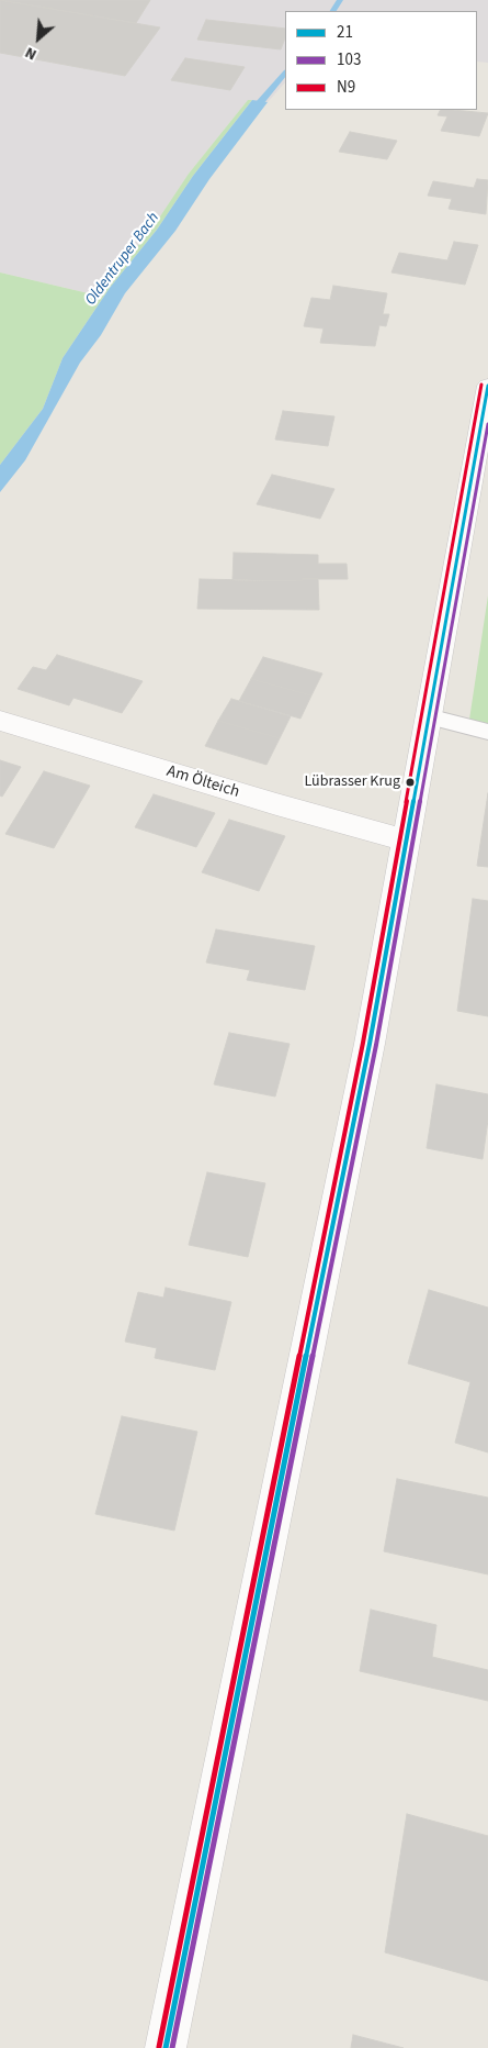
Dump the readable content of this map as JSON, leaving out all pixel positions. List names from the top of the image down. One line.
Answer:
{"streets":{"street":["Am Ölteich"]},"water":["Oldentruper Bach"],"places":["Lübrasser Krug"],"lines":["transit line N9","transit line 21","transit line 103"],"legend":["21","103","N9"],"north":"bottom left"}
